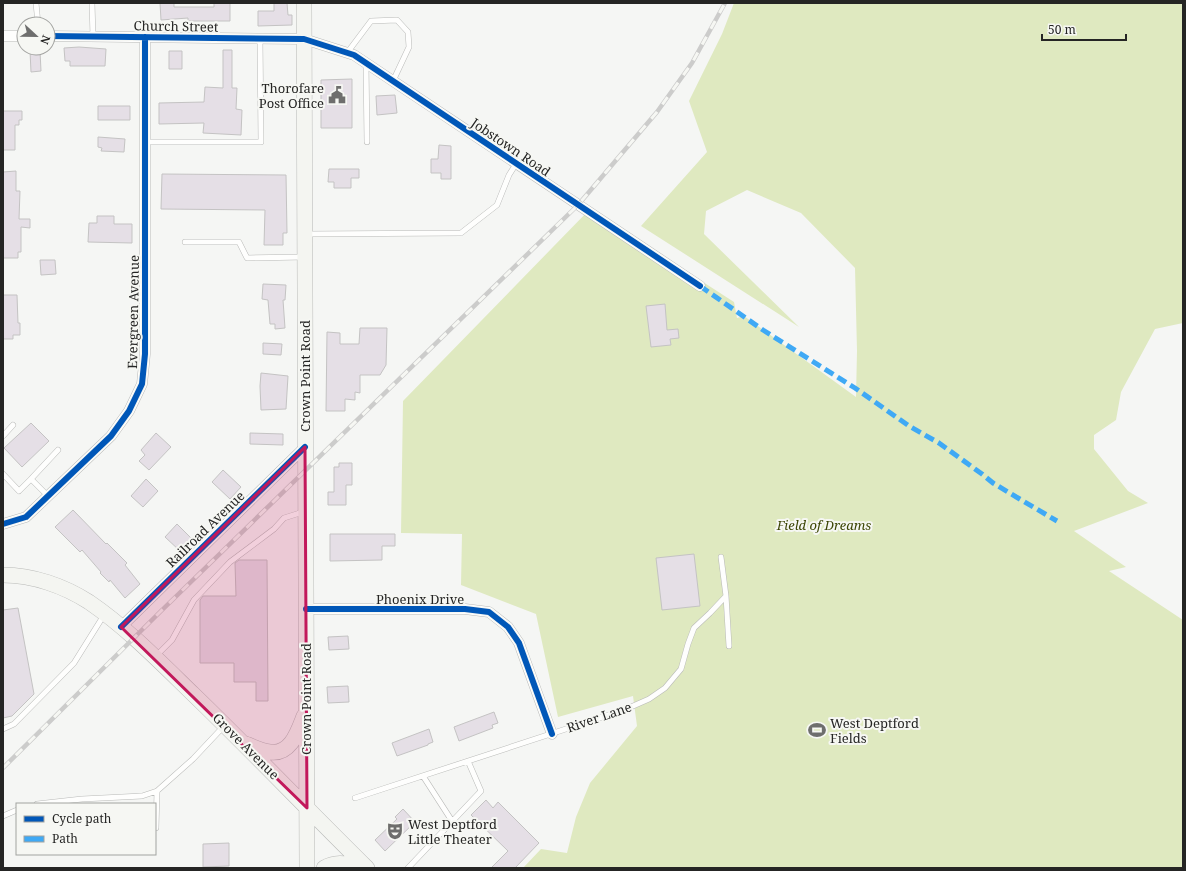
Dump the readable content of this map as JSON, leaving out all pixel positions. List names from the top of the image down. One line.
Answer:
{"streets":{"main road":["Crown Point Road","Grove Avenue"],"street":["Church Street","Jobstown Road","Evergreen Avenue","Railroad Avenue","Phoenix Drive"],"lane":["River Lane"]},"crossings":[["Church Street","Jobstown Road"],["Church Street","Evergreen Avenue"],["Church Street","Crown Point Road"],["Jobstown Road","Crown Point Road"],["Crown Point Road","Railroad Avenue"],["Crown Point Road","Phoenix Drive"],["Crown Point Road","Grove Avenue"],["Railroad Avenue","Grove Avenue"],["Phoenix Drive","River Lane"]],"parks":["Field of Dreams"],"places":{"public building":["Thorofare Post Office"],"sports":["West Deptford Fields"],"theatre":["West Deptford Little Theater"]},"legend":["Cycle path","Path"],"scale_bar":"50 m","north":"right"}
